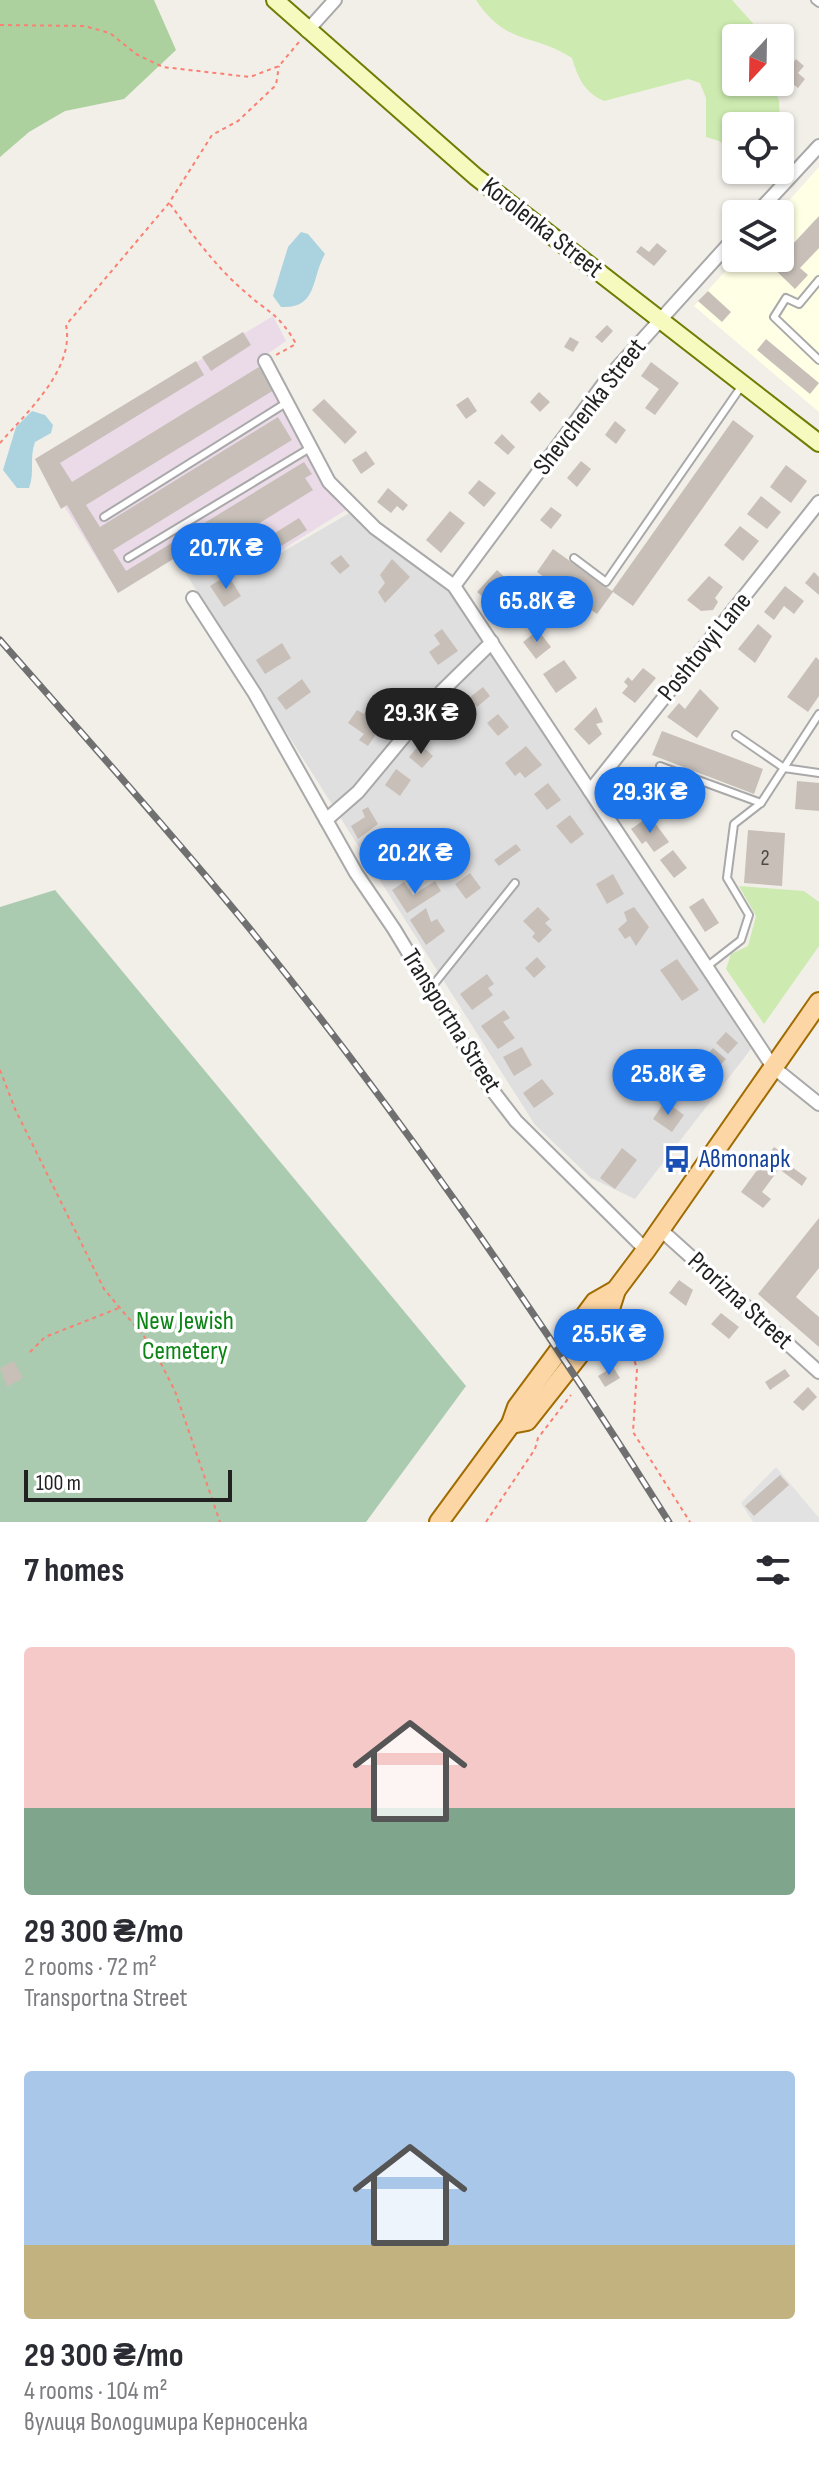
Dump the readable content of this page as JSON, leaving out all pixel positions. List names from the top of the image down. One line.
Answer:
{"streets":{"main road":["Korolenka Street"],"street":["Shevchenka Street","Poshtovyi Lane","Transportna Street","Prorizna Street"]},"crossings":[["Korolenka Street","Shevchenka Street"]],"parks":["New Jewish Cemetery"],"places":{"bus stop":["Автопарк"]},"house_numbers":["2"],"scale_bar":"100 m","north":"bottom","page":{"price":["20.7K ₴","65.8K ₴","29.3K ₴","29.3K ₴","20.2K ₴","25.8K ₴","25.5K ₴"],"scale":"100 m","heading":"7 homes","list":[{"name":"29 300 ₴/mo","note":"2 rooms · 72 m² · Transportna Street"},{"name":"29 300 ₴/mo","note":"4 rooms · 104 m² · вулиця Володимира Керносенка"}]}}
